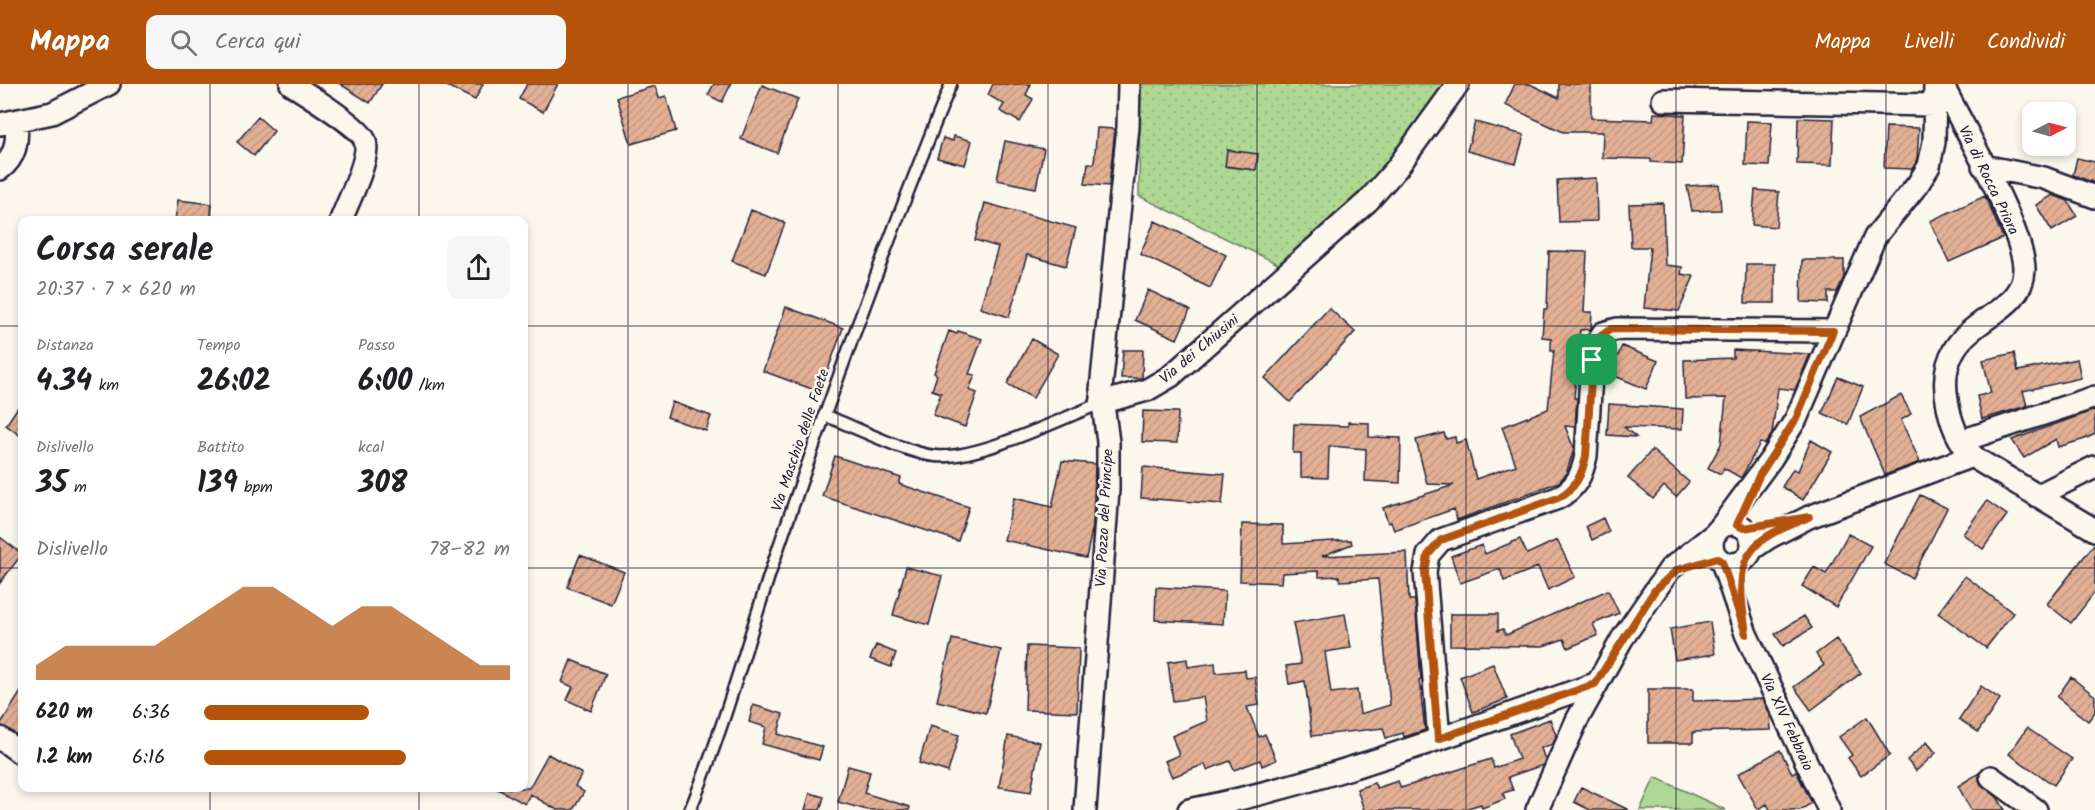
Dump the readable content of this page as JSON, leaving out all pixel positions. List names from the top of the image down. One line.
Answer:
{"streets":{"street":["Via di Rocca Priora","Via dei Chiusini","Via Pozzo del Principe","Via XIV Febbraio"],"lane":["Via Maschio delle Faete"]},"crossings":[["Via dei Chiusini","Via Maschio delle Faete"],["Via dei Chiusini","Via Pozzo del Principe"]],"north":"right","page":{"header":"Mappa","search":"Cerca qui","nav":["Mappa","Livelli","Condividi"],"heading":["Corsa serale","20:37 · 7 × 620 m"],"stats":[["Distanza","4.34 km"],["Tempo","26:02"],["Passo","6:00 /km"],["Dislivello","35 m"],["Battito","139 bpm"],["kcal","308"]],"chart":["Dislivello","78–82 m"],"list":[{"name":"620 m","note":"6:36"},{"name":"1.2 km","note":"6:16"}]}}
